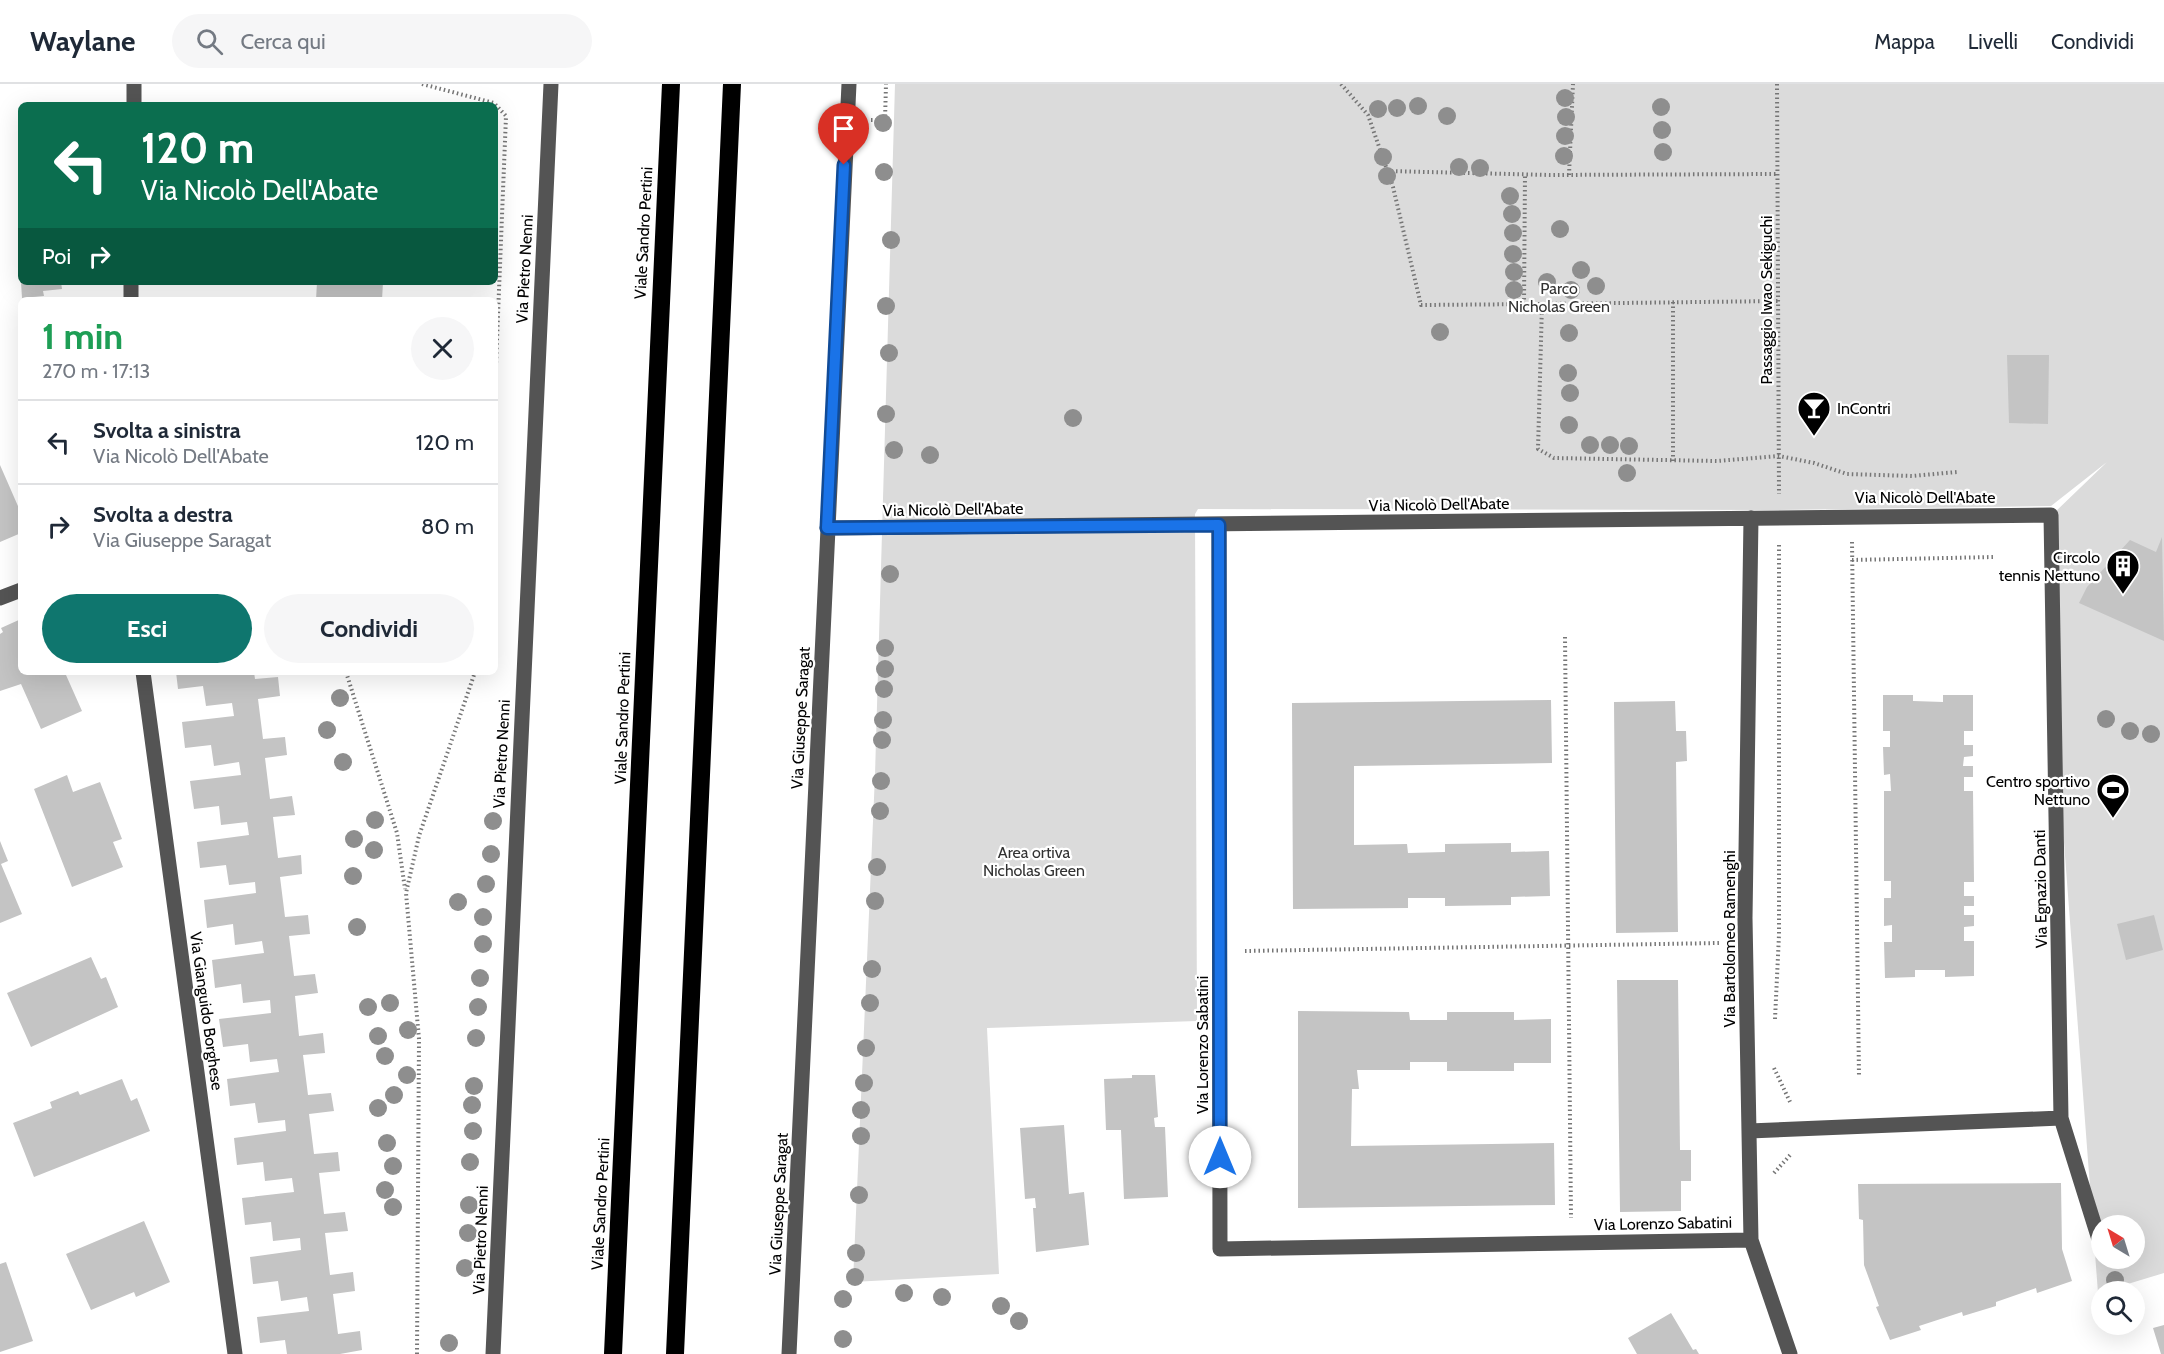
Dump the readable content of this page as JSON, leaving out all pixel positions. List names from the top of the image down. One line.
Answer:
{"streets":{"highway":["Viale Sandro Pertini"],"street":["Via Pietro Nenni","Via Nicolò Dell'Abate","Via Giuseppe Saragat","Via Egnazio Danti","Via Bartolomeo Ramenghi","Via Gianguido Borghese","Via Lorenzo Sabatini"],"path":["Passaggio Iwao Sekiguchi"]},"crossings":[["Passaggio Iwao Sekiguchi","Via Nicolò Dell'Abate"],["Via Nicolò Dell'Abate","Via Giuseppe Saragat"],["Via Nicolò Dell'Abate","Via Egnazio Danti"],["Via Nicolò Dell'Abate","Via Bartolomeo Ramenghi"],["Via Nicolò Dell'Abate","Via Lorenzo Sabatini"],["Via Bartolomeo Ramenghi","Via Lorenzo Sabatini"]],"parks":["Parco Nicholas Green","Area ortiva Nicholas Green"],"places":{"bar":["InContri"],"building":["Circolo tennis Nettuno"],"sports":["Centro sportivo Nettuno"]},"north":"top left","page":{"header":"Waylane","search":"Cerca qui","nav":["Mappa","Livelli","Condividi"],"turn":["120 m","Via Nicolò Dell'Abate"],"then":"Poi","heading":["1 min","270 m · 17:13"],"list":[{"name":"Svolta a sinistra","note":"Via Nicolò Dell'Abate","value":"120 m"},{"name":"Svolta a destra","note":"Via Giuseppe Saragat","value":"80 m"}],"buttons":["Esci","Condividi"]}}
